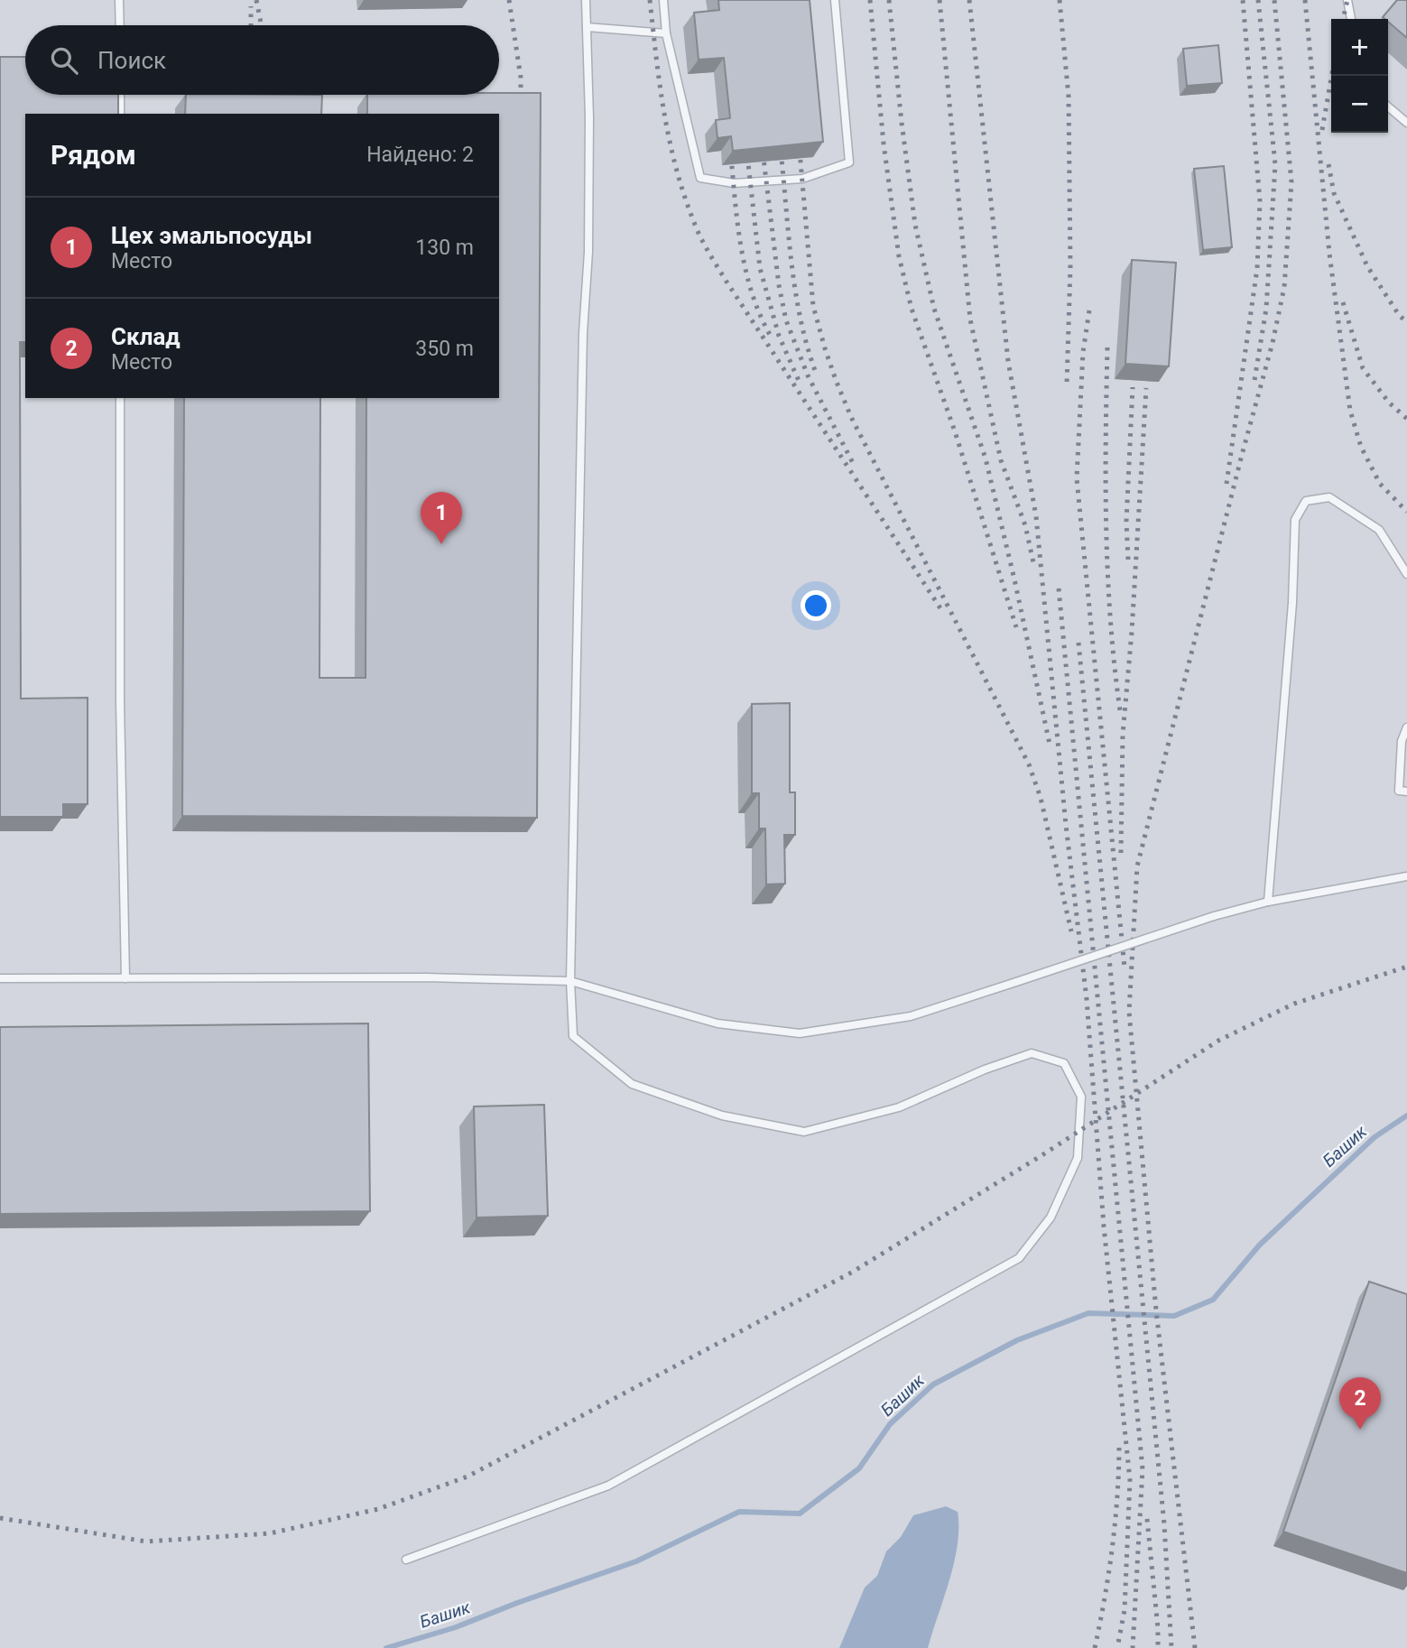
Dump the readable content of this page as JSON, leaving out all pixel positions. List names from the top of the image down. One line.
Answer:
{"water":["Башик"],"page":{"map_buttons":["+","−"],"search":"Поиск","heading":["Рядом","Найдено: 2"],"list":[{"mark":"1","name":"Цех эмальпосуды","note":"Место","value":"130 m"},{"mark":"2","name":"Склад","note":"Место","value":"350 m"}],"pins":["1","2"]}}
